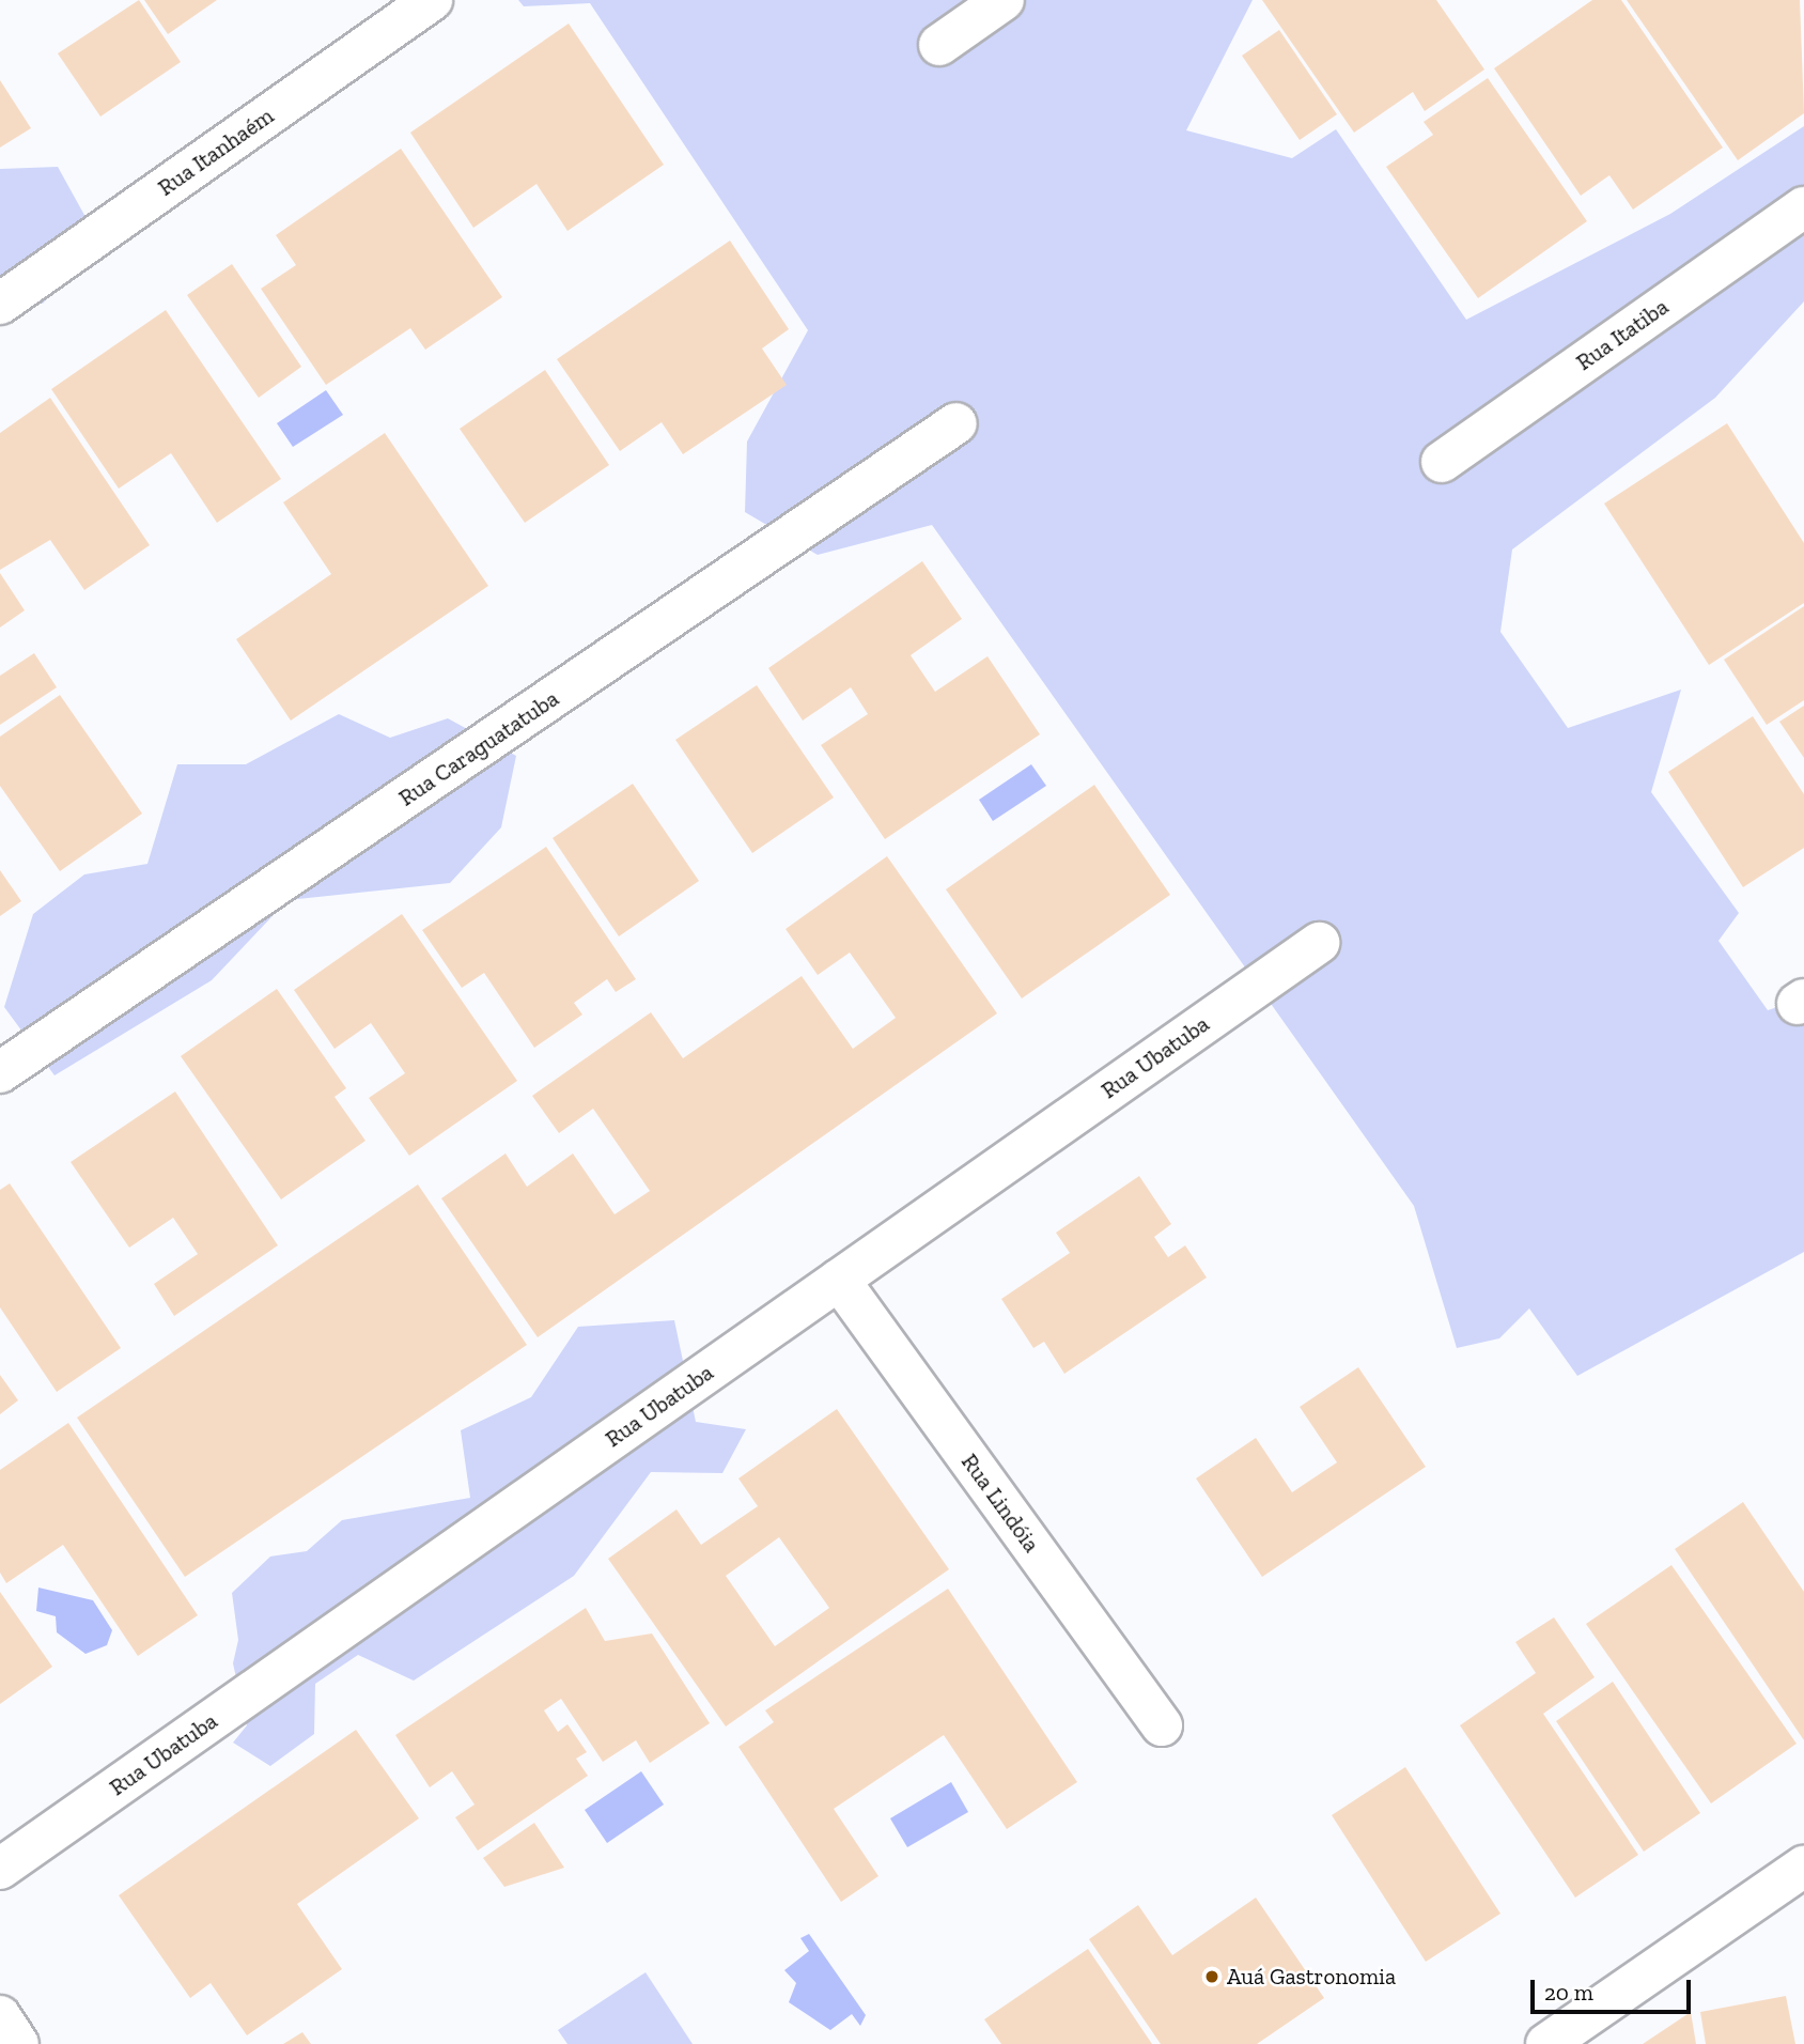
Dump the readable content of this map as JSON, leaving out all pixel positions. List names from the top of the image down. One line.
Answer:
{"streets":{"street":["Rua Itanhaém","Rua Itatiba","Rua Caraguatatuba","Rua Ubatuba","Rua Lindóia"]},"crossings":[["Rua Ubatuba","Rua Lindóia"]],"places":["Auá Gastronomia"],"scale_bar":"20 m"}
